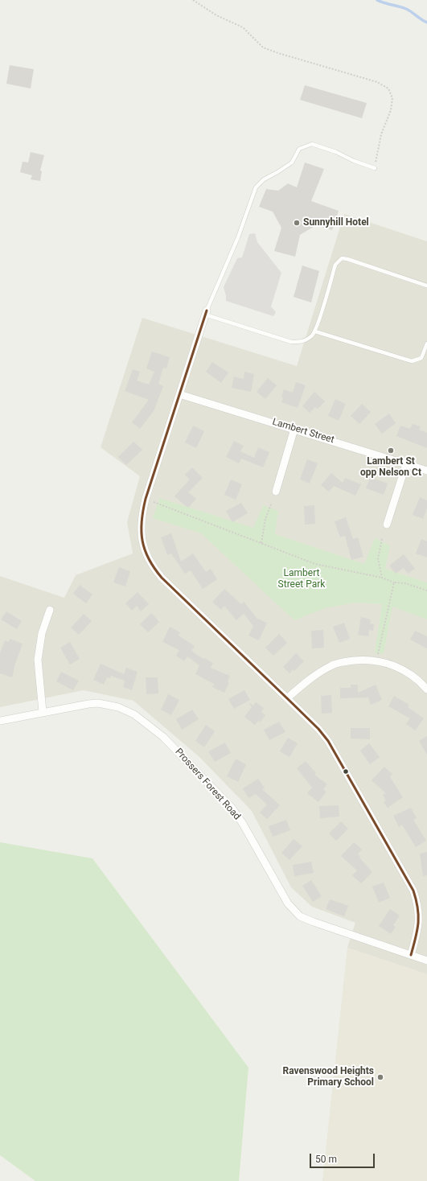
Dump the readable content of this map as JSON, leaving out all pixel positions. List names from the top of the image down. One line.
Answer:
{"streets":{"street":["Lambert Street","Prossers Forest Road"]},"parks":["Lambert Street Park"],"places":["Sunnyhill Hotel","Lambert St opp Nelson Ct","Ravenswood Heights Primary School"],"scale_bar":"50 m"}
